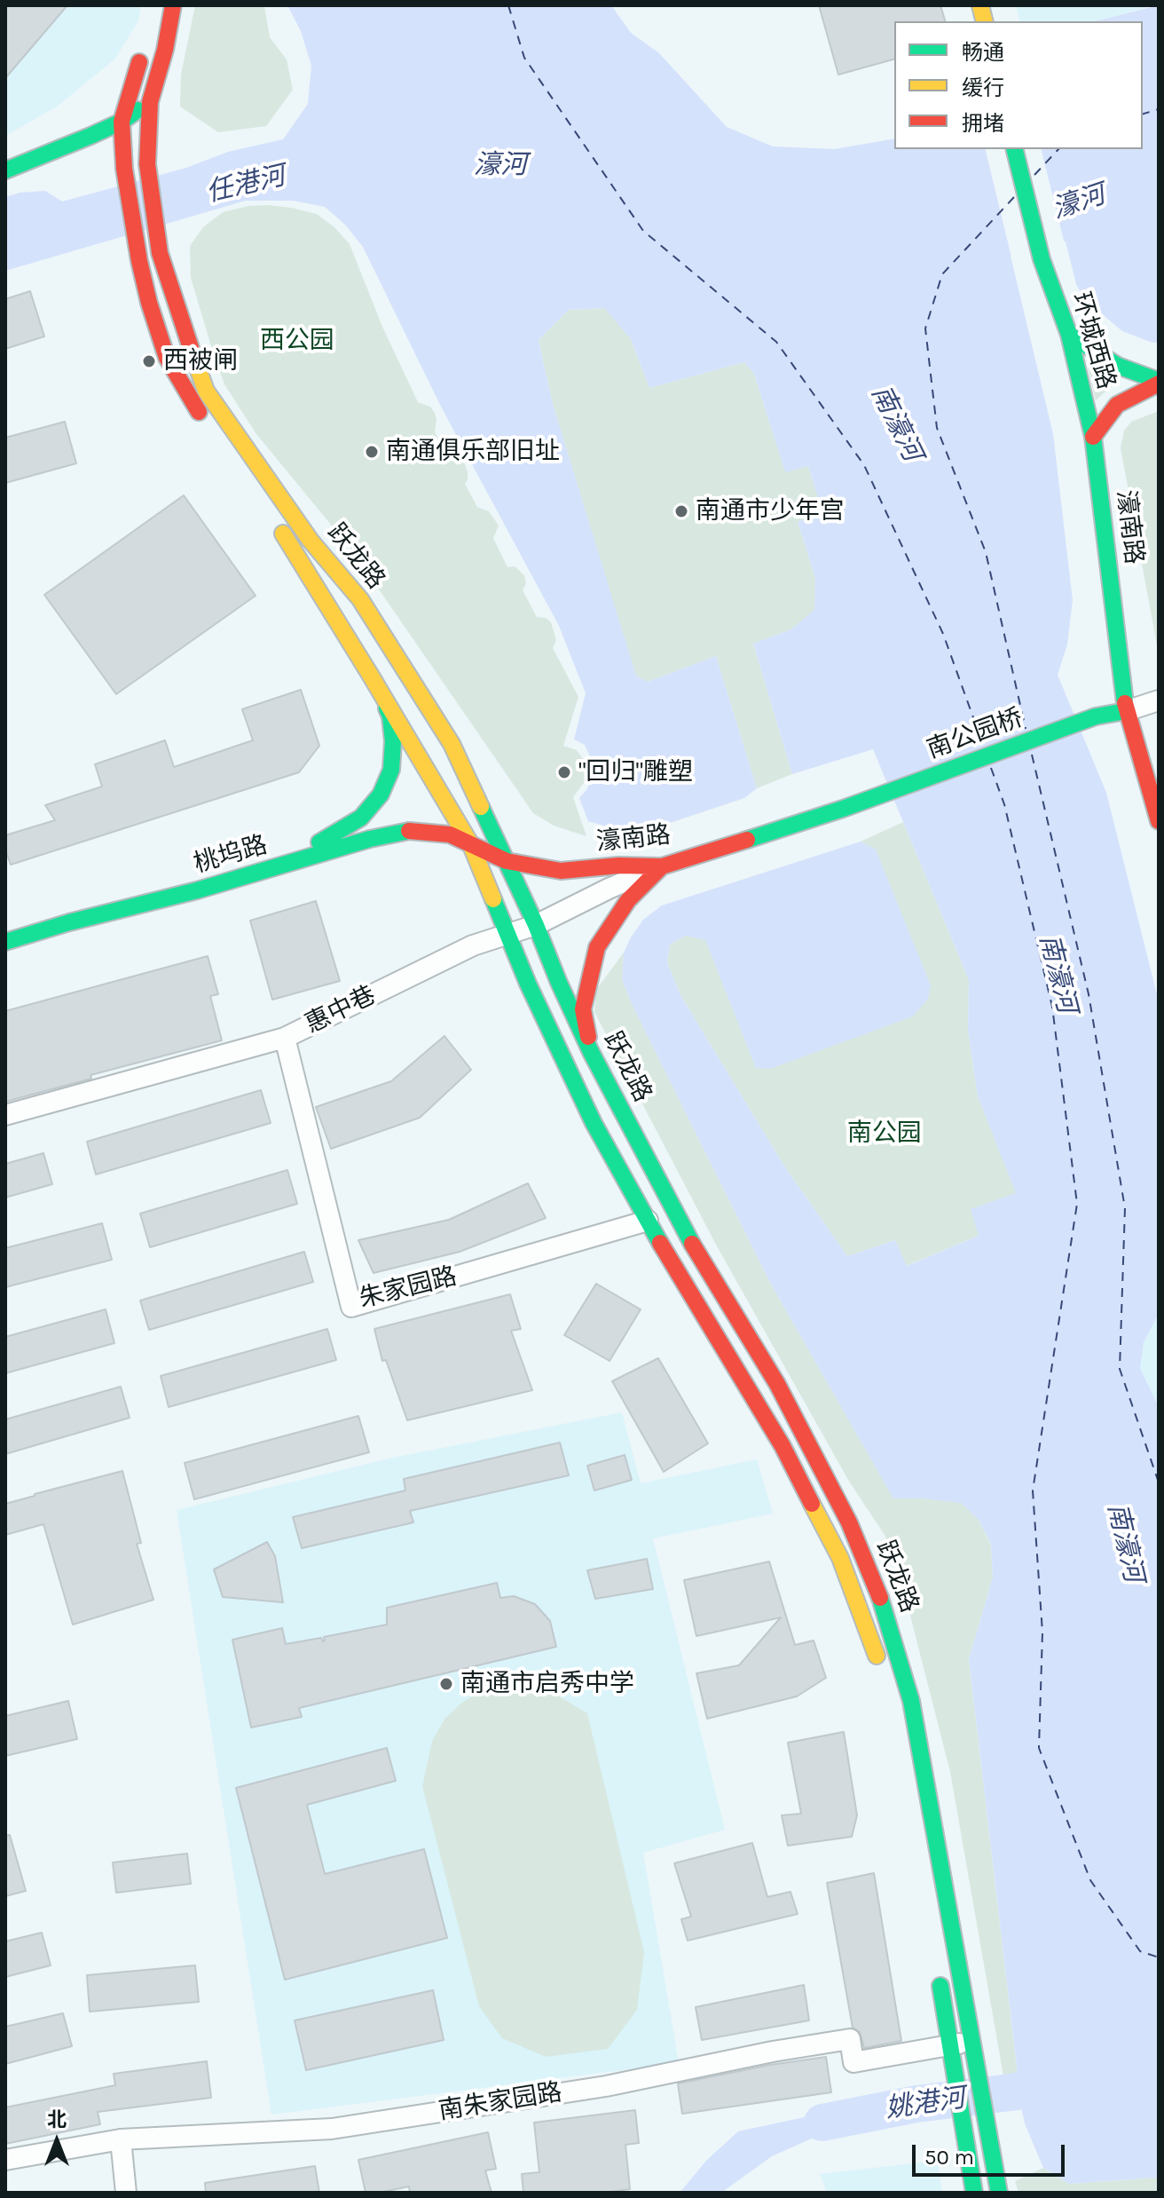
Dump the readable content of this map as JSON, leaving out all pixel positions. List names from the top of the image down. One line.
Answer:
{"streets":{"main road":["环城西路","濠南路","跃龙路","南公园桥","桃坞路"],"street":["惠中巷","朱家园路","南朱家园路"]},"crossings":[["环城西路","濠南路"],["濠南路","跃龙路"],["濠南路","南公园桥"],["濠南路","桃坞路"],["濠南路","惠中巷"],["跃龙路","桃坞路"],["跃龙路","惠中巷"],["跃龙路","朱家园路"],["跃龙路","南朱家园路"],["惠中巷","朱家园路"]],"water":["濠河","任港河","南濠河","姚港河"],"parks":["西公园","南公园"],"places":["西被闸","南通俱乐部旧址","南通市少年宫","\"回归\"雕塑","南通市启秀中学"],"legend":["畅通","缓行","拥堵"],"scale_bar":"50 m","north":"top"}
